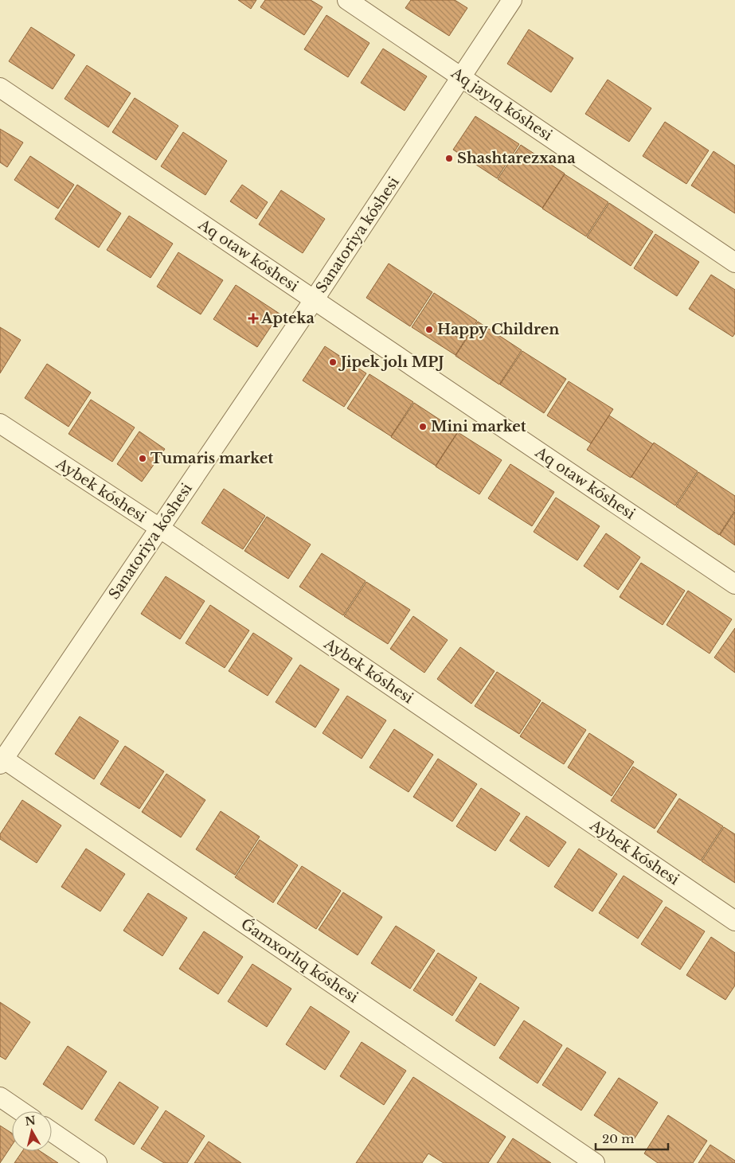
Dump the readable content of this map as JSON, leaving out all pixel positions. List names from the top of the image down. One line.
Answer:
{"streets":{"street":["Aq jayıq kóshesi","Sanatoriya kóshesi","Aq otaw kóshesi","Aybek kóshesi","Ǵamxorlıq kóshesi"]},"crossings":[["Aq jayıq kóshesi","Sanatoriya kóshesi"],["Sanatoriya kóshesi","Aq otaw kóshesi"],["Sanatoriya kóshesi","Aybek kóshesi"],["Sanatoriya kóshesi","Ǵamxorlıq kóshesi"]],"places":{"other":["Shashtarezxana","Happy Children","Jipek jolı MPJ","Mini market","Tumaris market"],"health":["Apteka"]},"scale_bar":"20 m","north":"top"}
